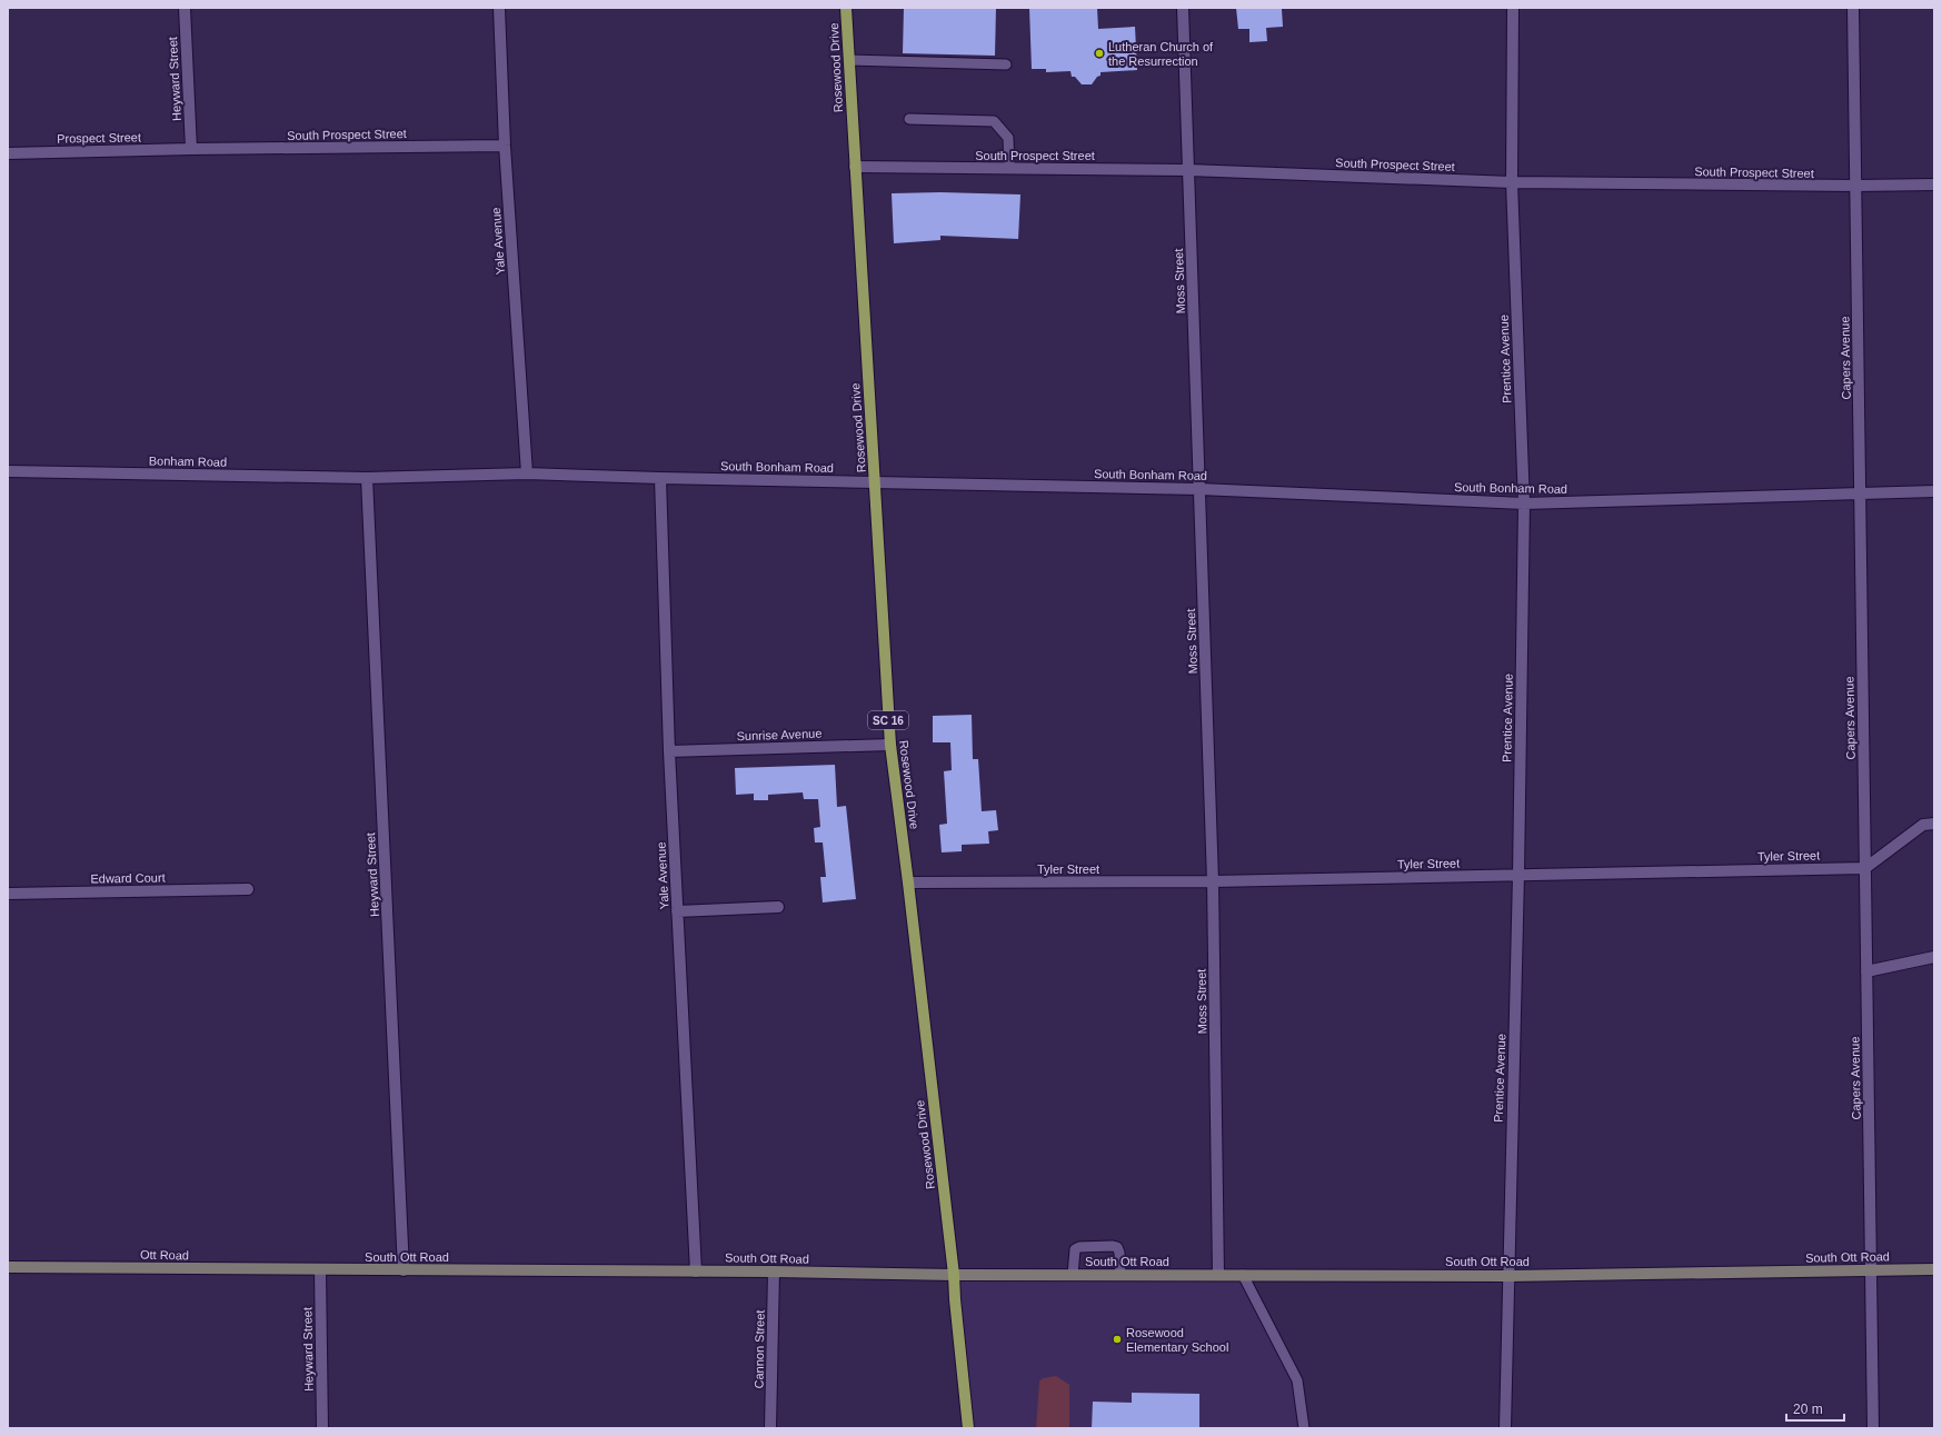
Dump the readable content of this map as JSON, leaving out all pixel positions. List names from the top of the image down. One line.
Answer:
{"streets":{"main road":["Rosewood Drive","SC 16"],"street":["Heyward Street","South Prospect Street","Prospect Street","Yale Avenue","Moss Street","Capers Avenue","Prentice Avenue","Bonham Road","South Bonham Road","Sunrise Avenue","Tyler Street","Edward Court","Ott Road","South Ott Road","Cannon Street"]},"crossings":[["Rosewood Drive","South Prospect Street"],["Rosewood Drive","South Bonham Road"],["Rosewood Drive","Sunrise Avenue"],["Rosewood Drive","Tyler Street"],["Rosewood Drive","South Ott Road"],["Heyward Street","South Prospect Street"],["Heyward Street","Prospect Street"],["Heyward Street","Bonham Road"],["Heyward Street","South Bonham Road"],["Heyward Street","Ott Road"],["Heyward Street","South Ott Road"],["South Prospect Street","Prospect Street"],["South Prospect Street","Yale Avenue"],["South Prospect Street","Moss Street"],["South Prospect Street","Capers Avenue"],["South Prospect Street","Prentice Avenue"],["Yale Avenue","South Bonham Road"],["Yale Avenue","Sunrise Avenue"],["Yale Avenue","South Ott Road"],["Moss Street","South Bonham Road"],["Moss Street","Tyler Street"],["Moss Street","South Ott Road"],["Capers Avenue","South Bonham Road"],["Capers Avenue","Tyler Street"],["Capers Avenue","South Ott Road"],["Prentice Avenue","South Bonham Road"],["Prentice Avenue","Tyler Street"],["Prentice Avenue","South Ott Road"],["Bonham Road","South Bonham Road"],["Ott Road","South Ott Road"],["South Ott Road","Cannon Street"]],"places":["Lutheran Church of the Resurrection","Rosewood Elementary School"],"scale_bar":"20 m"}
